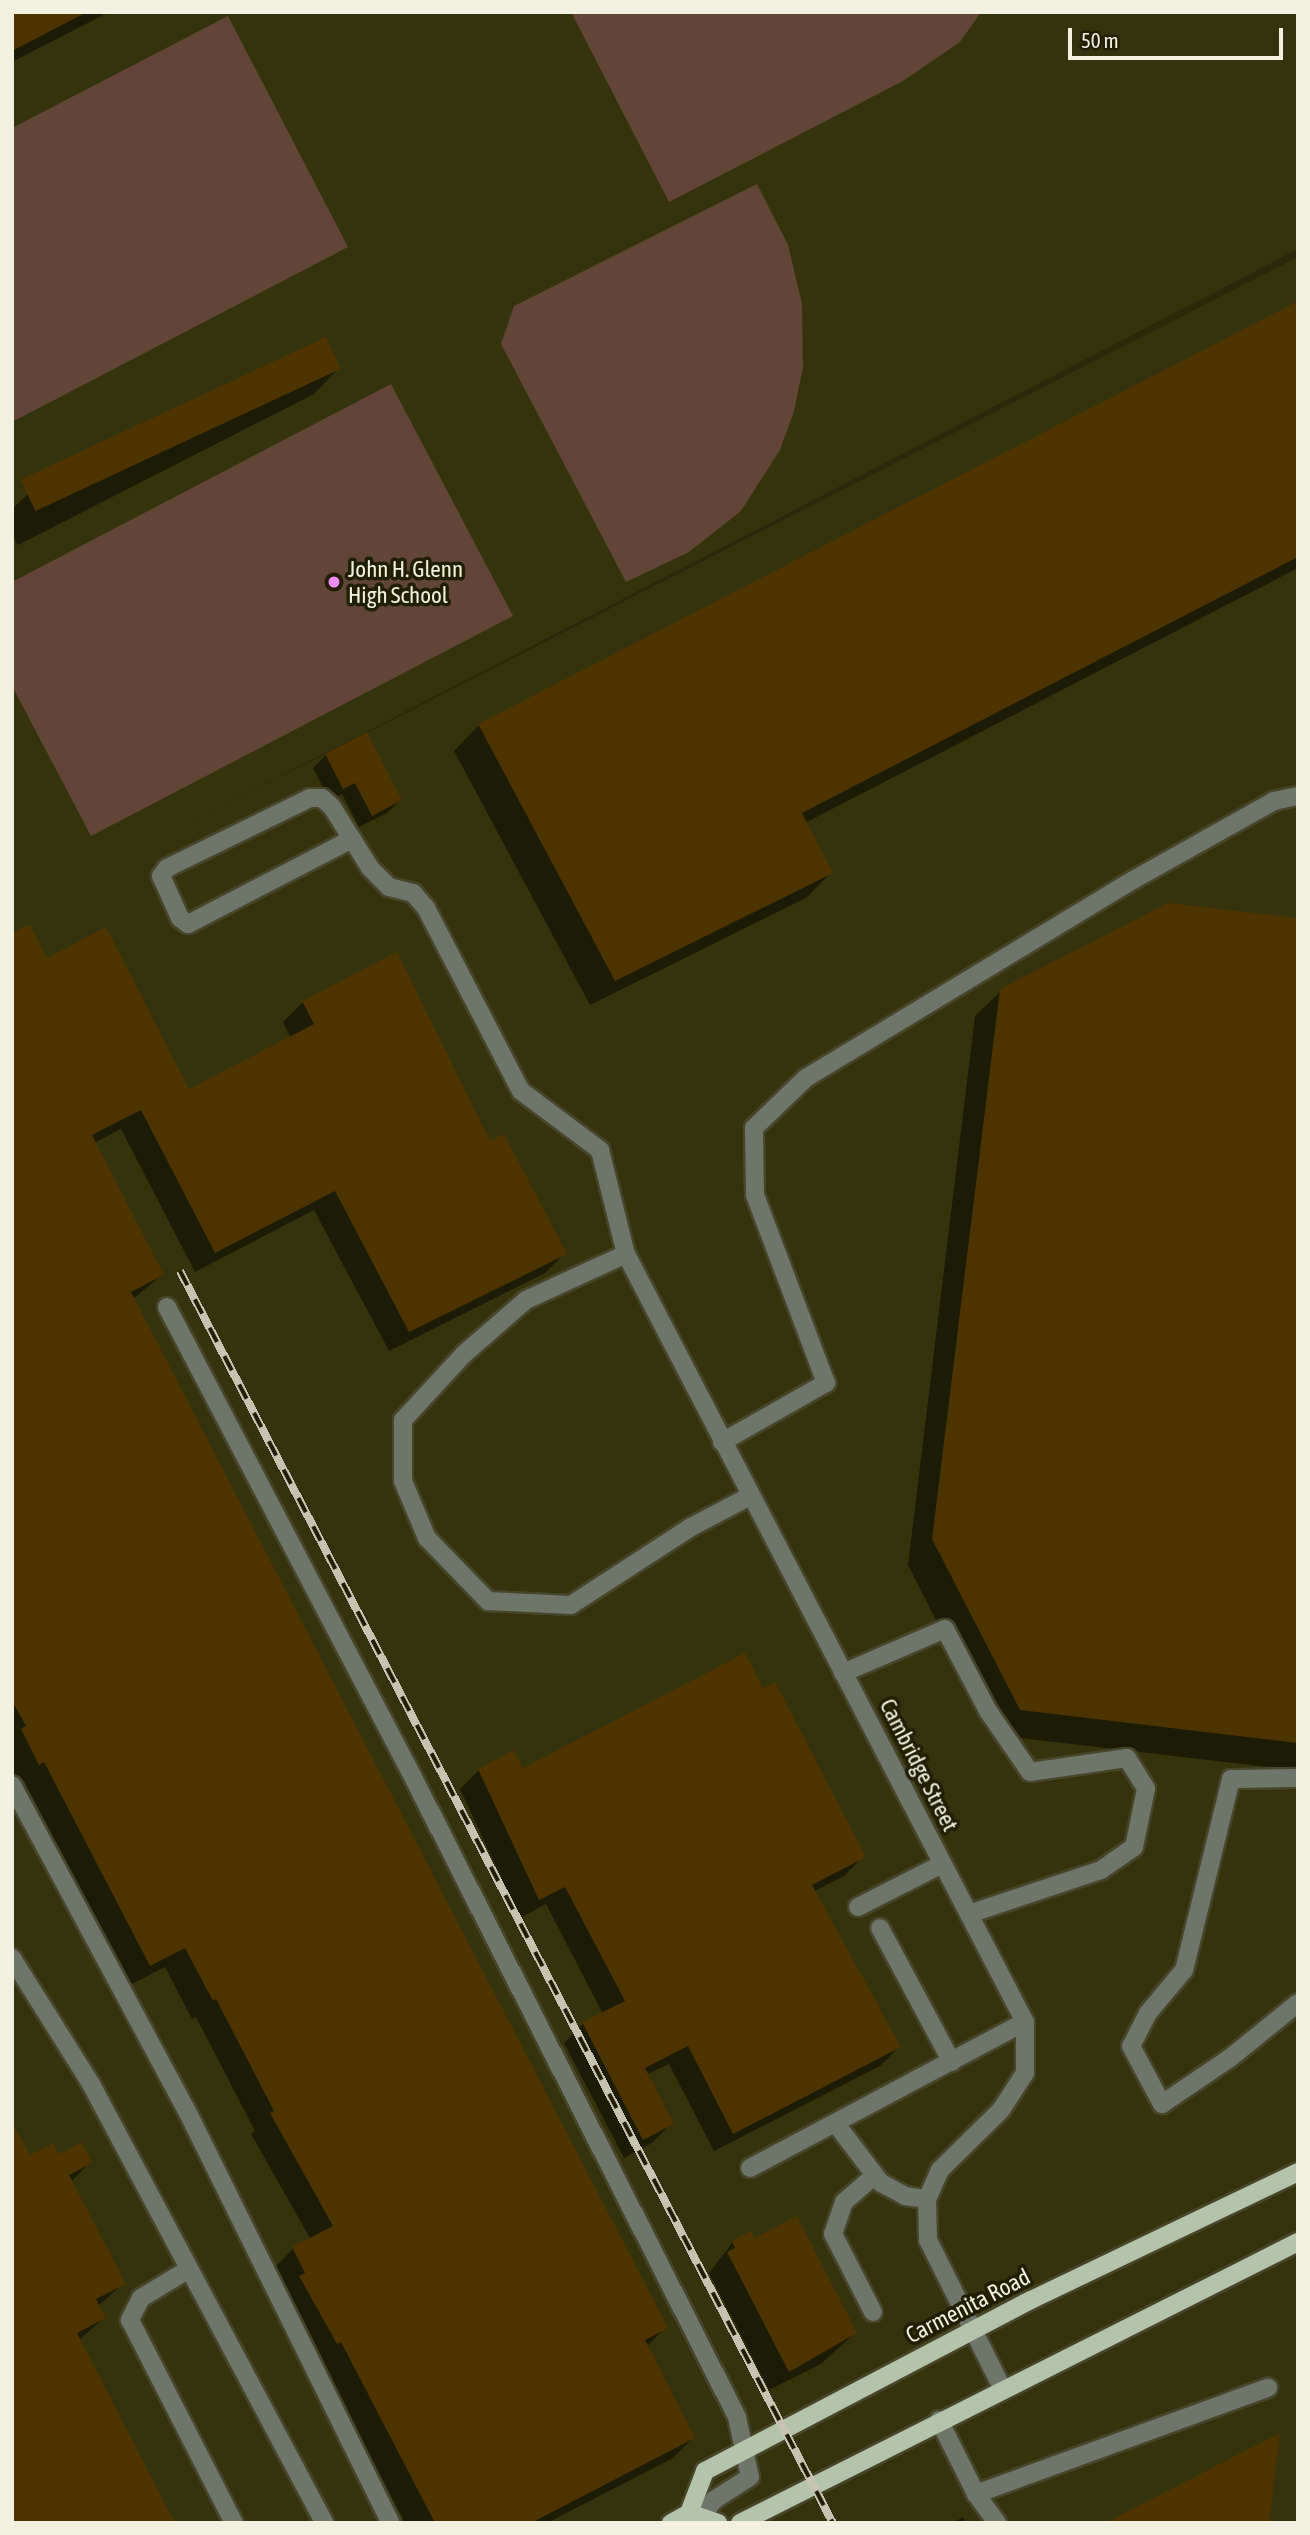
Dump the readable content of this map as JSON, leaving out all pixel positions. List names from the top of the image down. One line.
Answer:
{"streets":{"main road":["Carmenita Road"],"street":["Cambridge Street"]},"crossings":[["Cambridge Street","Carmenita Road"]],"places":["John H. Glenn High School"],"scale_bar":"50 m"}
